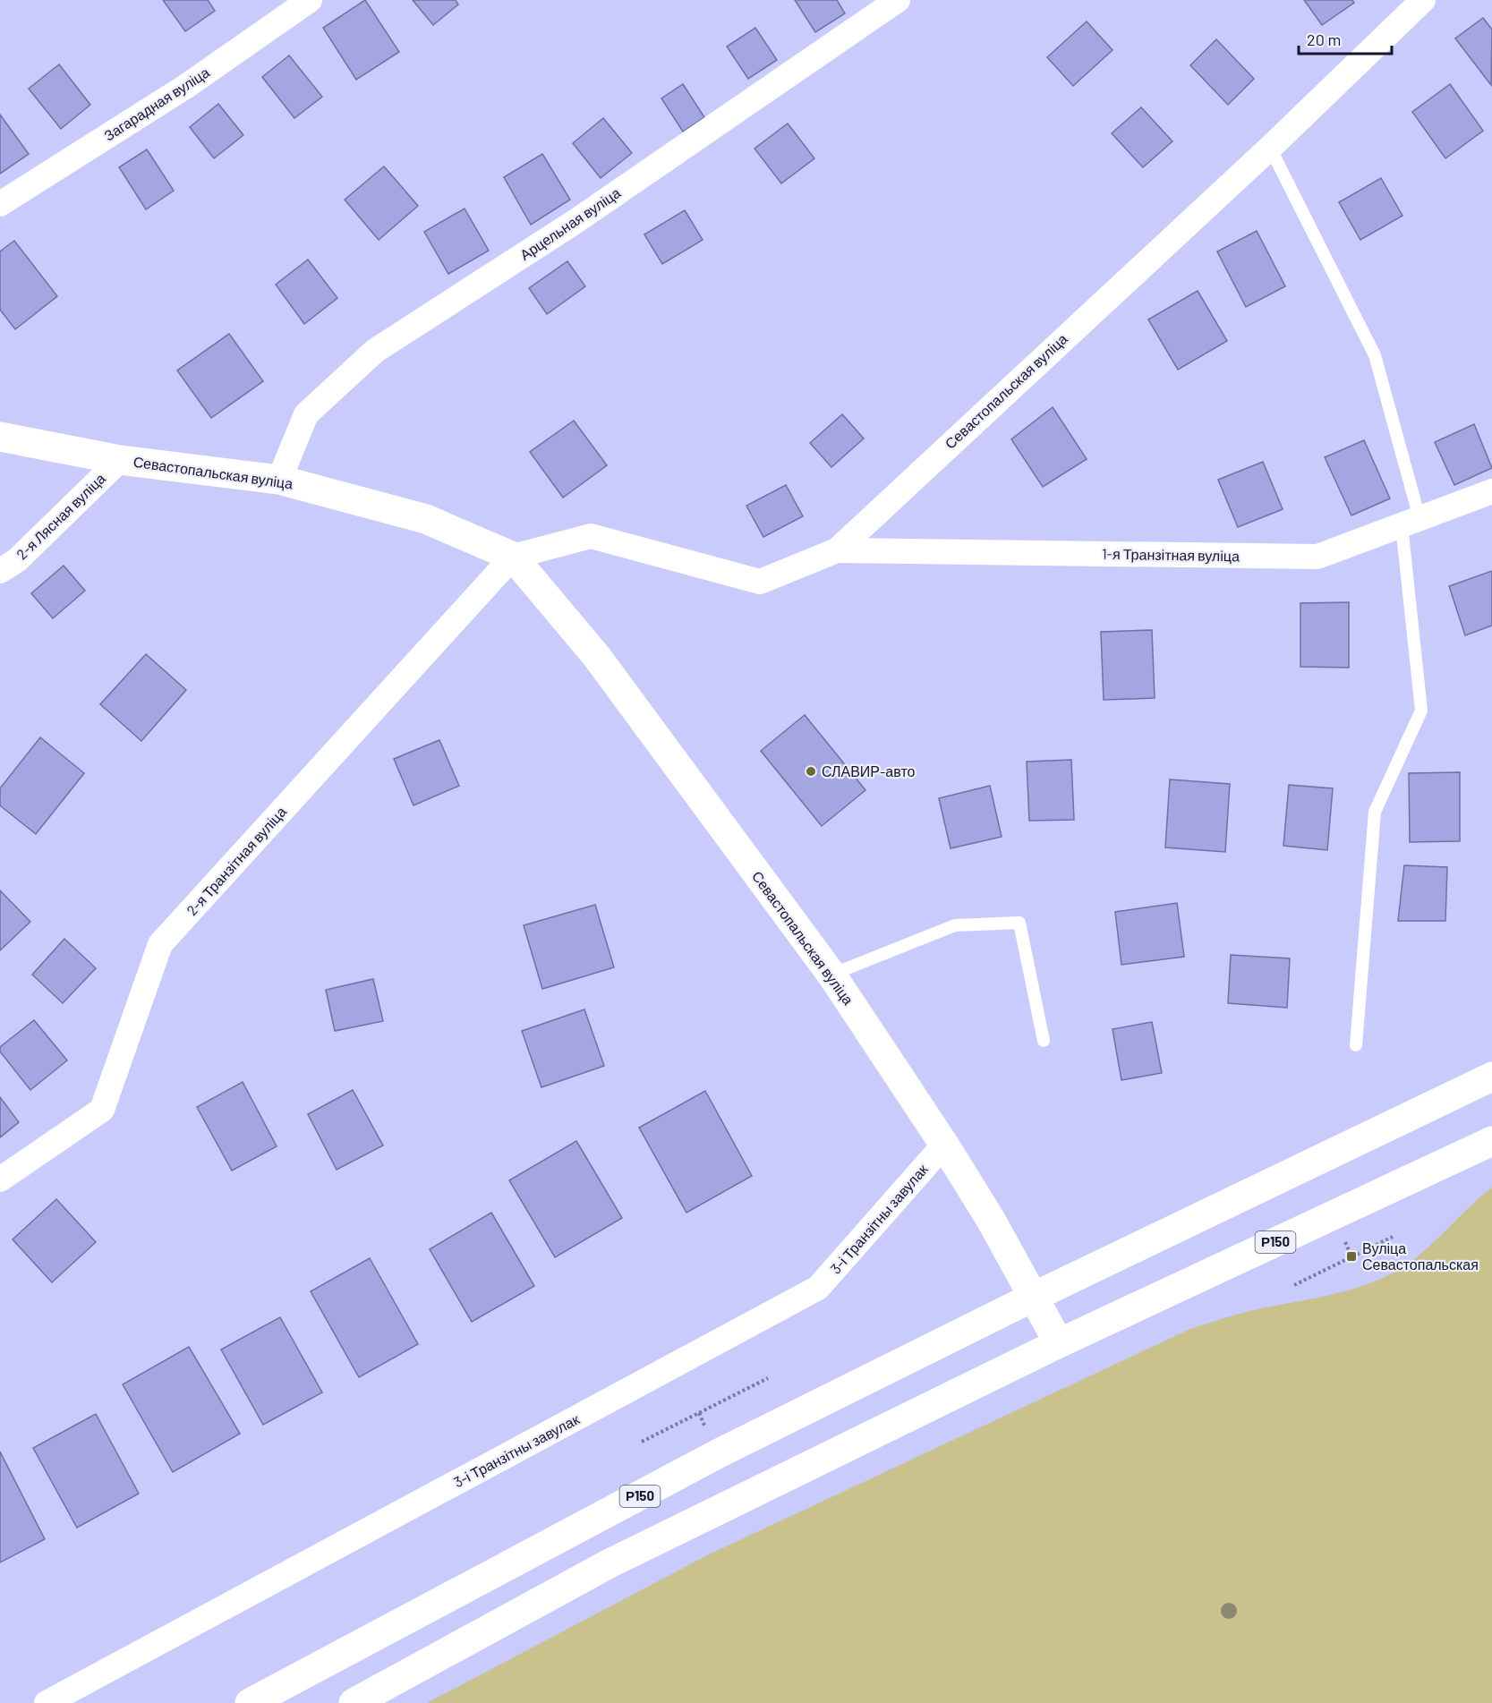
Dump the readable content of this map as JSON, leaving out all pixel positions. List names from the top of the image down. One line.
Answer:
{"streets":{"main road":["Севастопальская вуліца","Р150"],"street":["Загарадная вуліца","Арцельная вуліца","2-я Лясная вуліца","1-я Транзітная вуліца","2-я Транзітная вуліца","3-і Транзітны завулак"]},"crossings":[["Арцельная вуліца","Севастопальская вуліца"],["Севастопальская вуліца","2-я Лясная вуліца"],["Севастопальская вуліца","1-я Транзітная вуліца"],["Севастопальская вуліца","2-я Транзітная вуліца"],["Севастопальская вуліца","3-і Транзітны завулак"],["Севастопальская вуліца","Р150"]],"places":{"other":["СЛАВИР-авто"],"transit":["Вуліца Севастопальская"]},"scale_bar":"20 m"}
